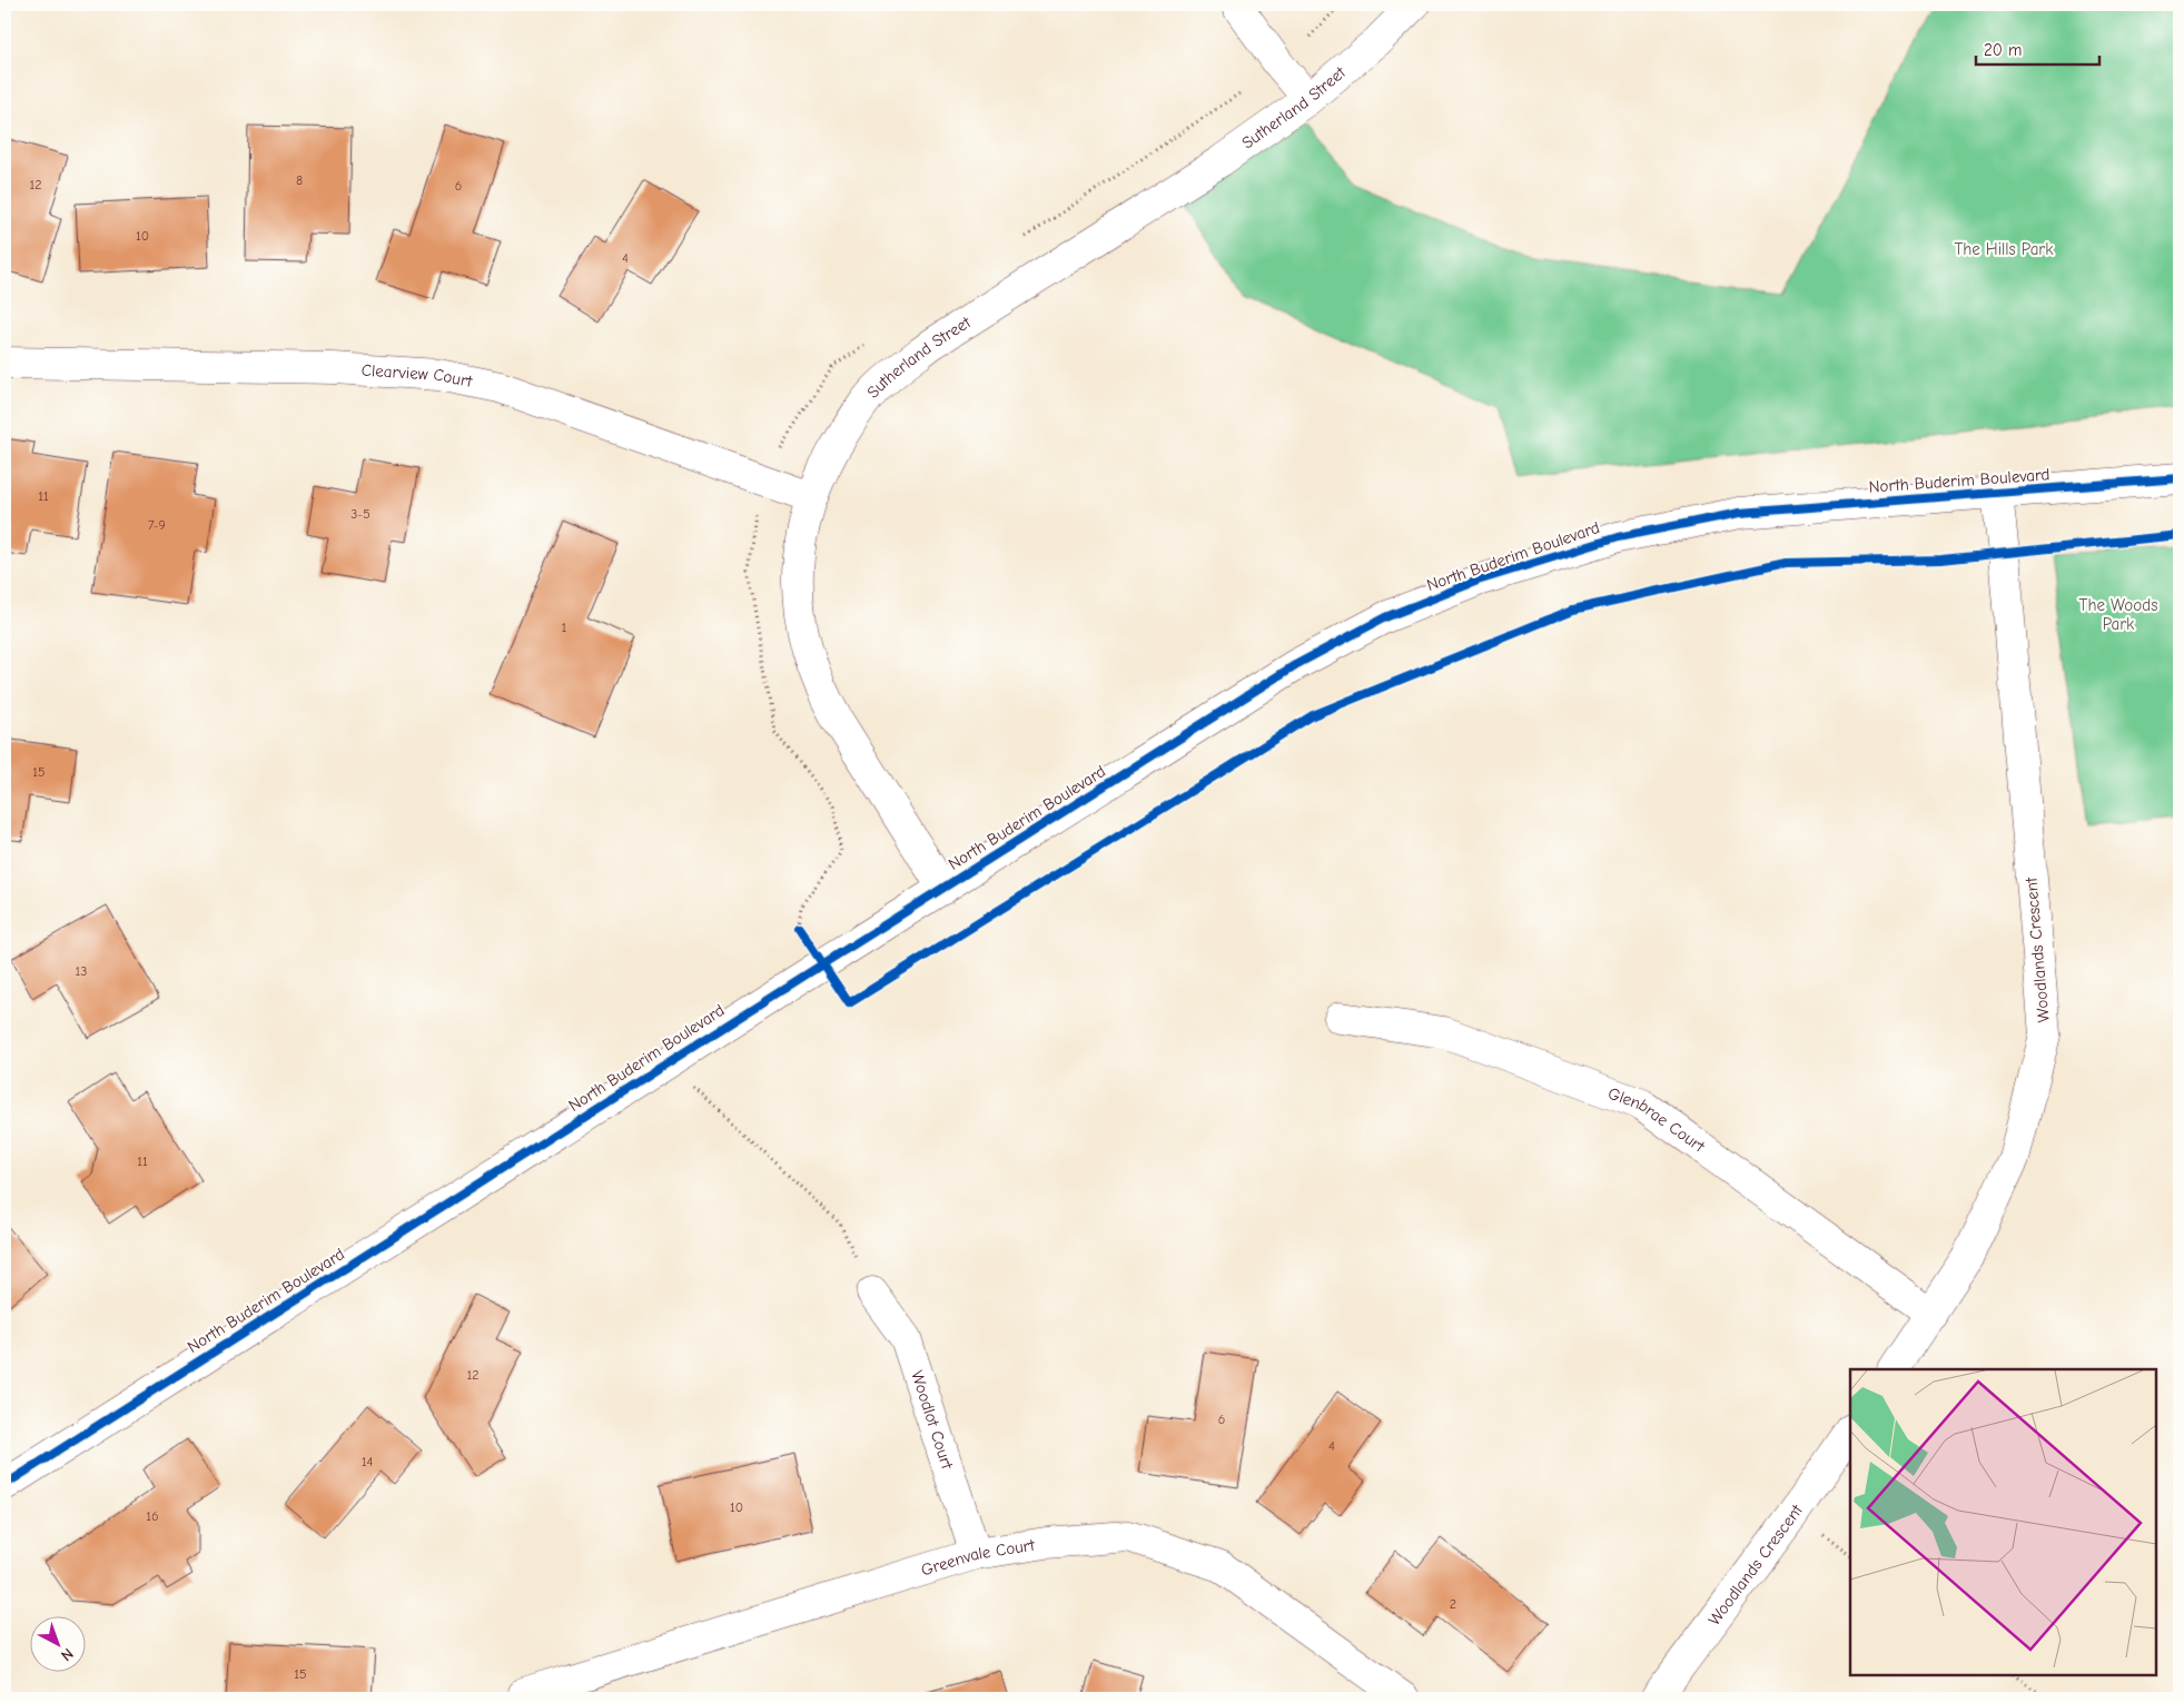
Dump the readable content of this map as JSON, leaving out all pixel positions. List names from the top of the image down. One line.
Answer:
{"streets":{"street":["Sutherland Street","Clearview Court","North Buderim Boulevard","Woodlands Crescent","Glenbrae Court","Woodlot Court","Greenvale Court"]},"crossings":[["Sutherland Street","Clearview Court"],["Sutherland Street","North Buderim Boulevard"],["North Buderim Boulevard","Woodlands Crescent"],["Woodlands Crescent","Glenbrae Court"],["Woodlot Court","Greenvale Court"]],"parks":["The Hills Park","The Woods Park"],"house_numbers":["8","12","6","10","4","11","3-5","7-9","1","15","13","11","12","6","4","14","10","16","2","15"],"scale_bar":"20 m","north":"bottom right"}
